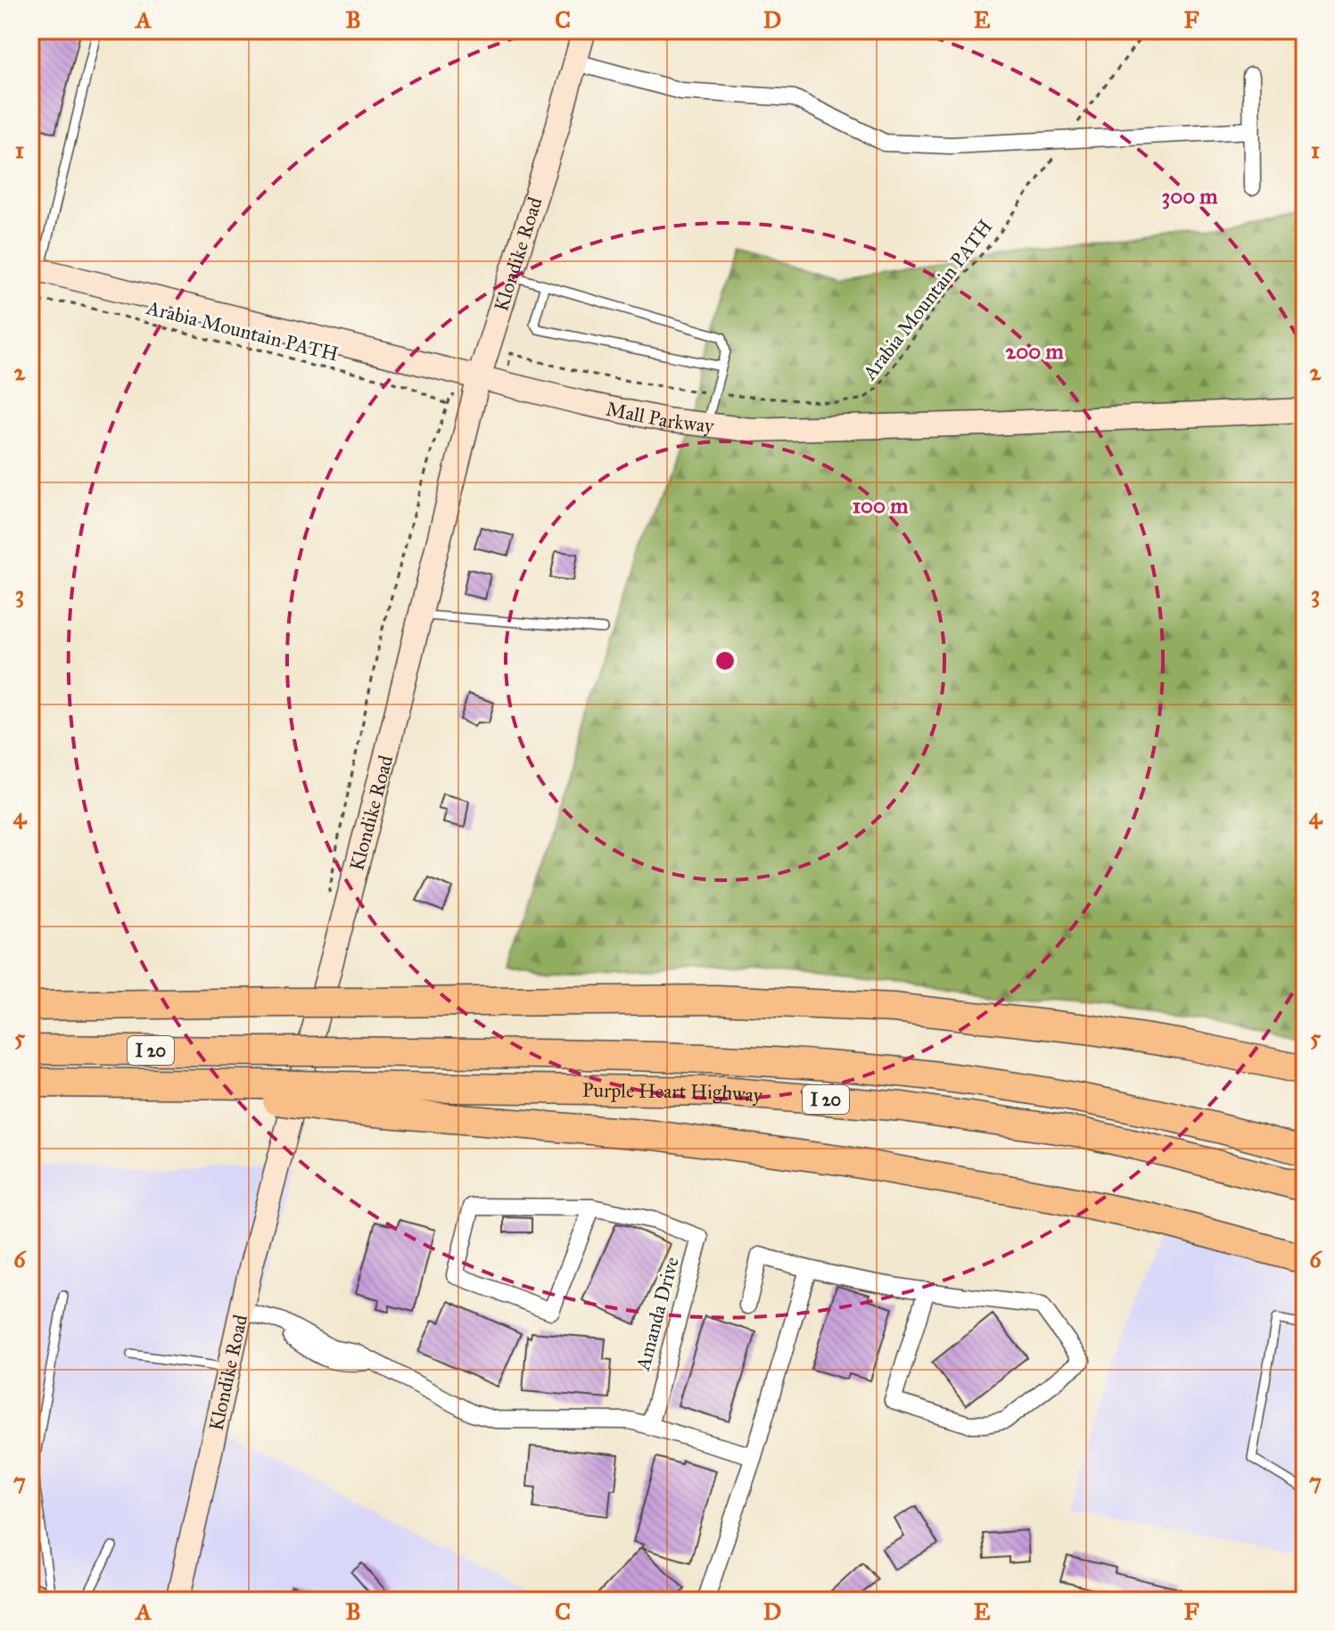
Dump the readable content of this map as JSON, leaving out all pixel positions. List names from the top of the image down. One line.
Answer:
{"streets":{"highway":["I 20","Purple Heart Highway"],"street":["Klondike Road","Mall Parkway","Amanda Drive"],"path":["Arabia Mountain PATH"]},"crossings":[["Klondike Road","Mall Parkway"]],"grid":{"columns":["A","B","C","D","E","F"],"rows":["1","2","3","4","5","6","7"]},"rings":["300 m","200 m","100 m"]}
